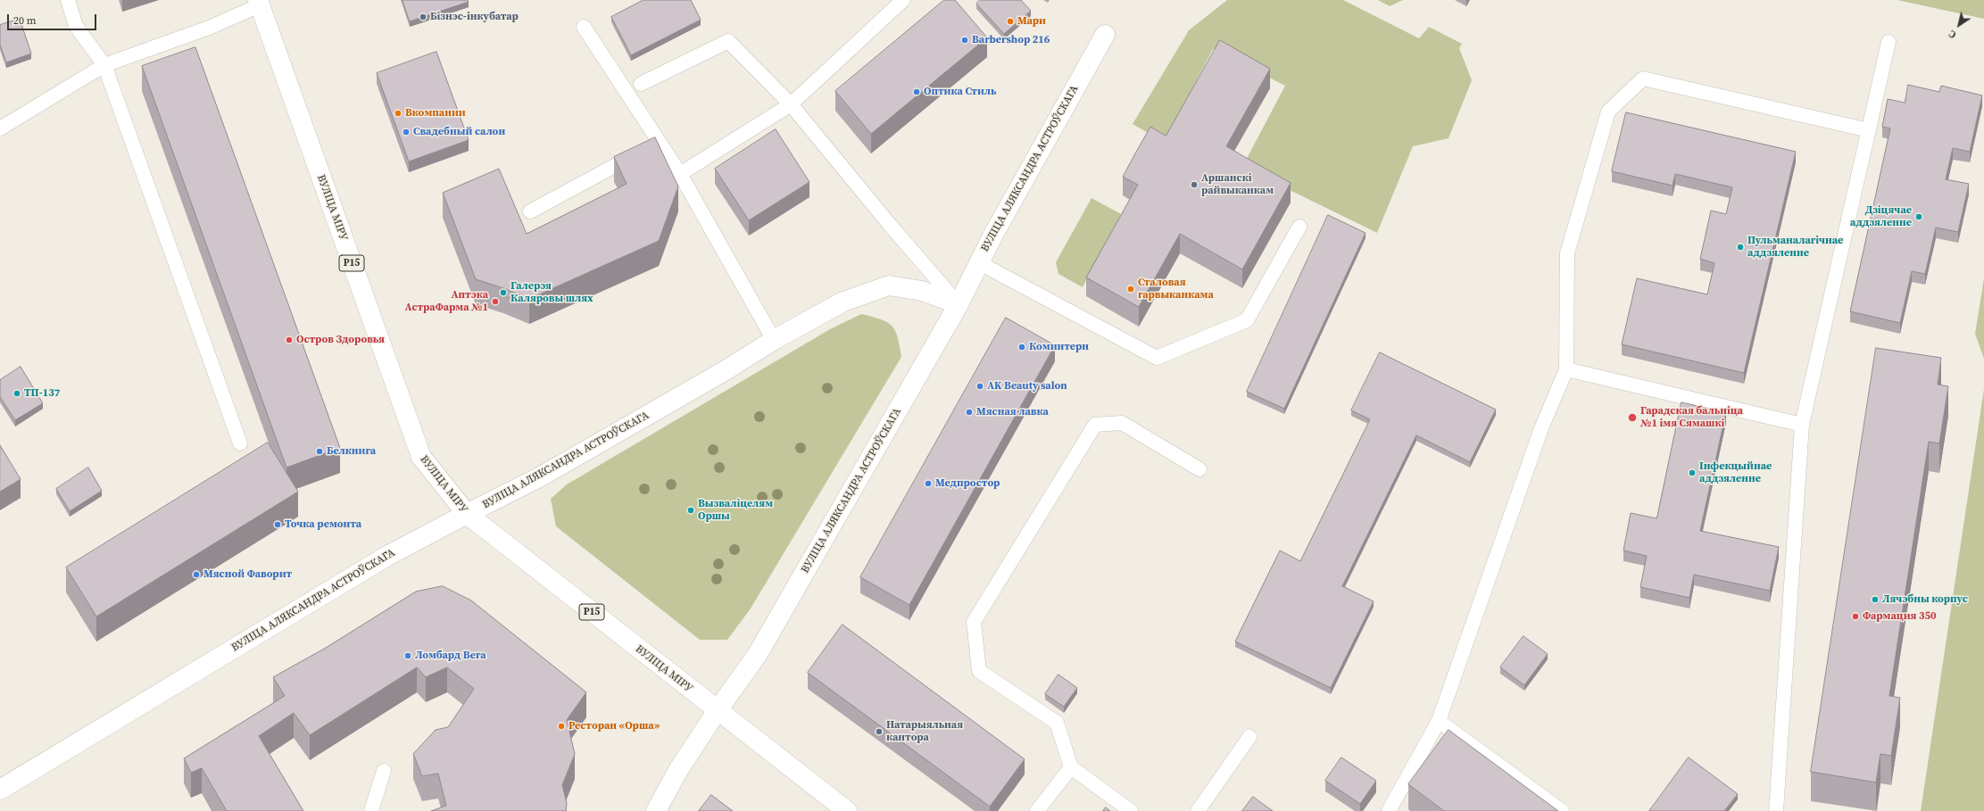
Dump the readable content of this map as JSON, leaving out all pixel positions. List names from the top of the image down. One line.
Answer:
{"streets":{"street":["ВУЛІЦА АЛЯКСАНДРА АСТРОЎСКАГА","ВУЛІЦА МІРУ","Р15"]},"crossings":[["ВУЛІЦА АЛЯКСАНДРА АСТРОЎСКАГА","ВУЛІЦА МІРУ"]],"places":["Бізнэс-інкубатар","Мари","Barbershop 216","Оптика Стиль","Вкомпании","Свадебный салон","Аршанскі райвыканкам","Дзіцячае аддзяленне","Пульманалагічнае аддзяленне","Сталовая гарвыканкама","Галерэя Каляровы шлях","Аптэка АстраФарма №1","Остров Здоровья","Коминтерн","AK Beauty salon","ТП-137","Мясная лавка","Гарадская бальніца №1 імя Сямашкі","Белкнига","Інфекцыйнае аддзяленне","Медпростор","Вызваліцелям Оршы","Точка ремонта","Мясной Фаворит","Лячэбны корпус","Фармация 350","Ломбард Вега","Ресторан «Орша»","Натарыяльная кантора"],"scale_bar":"20 m","north":"bottom left"}
